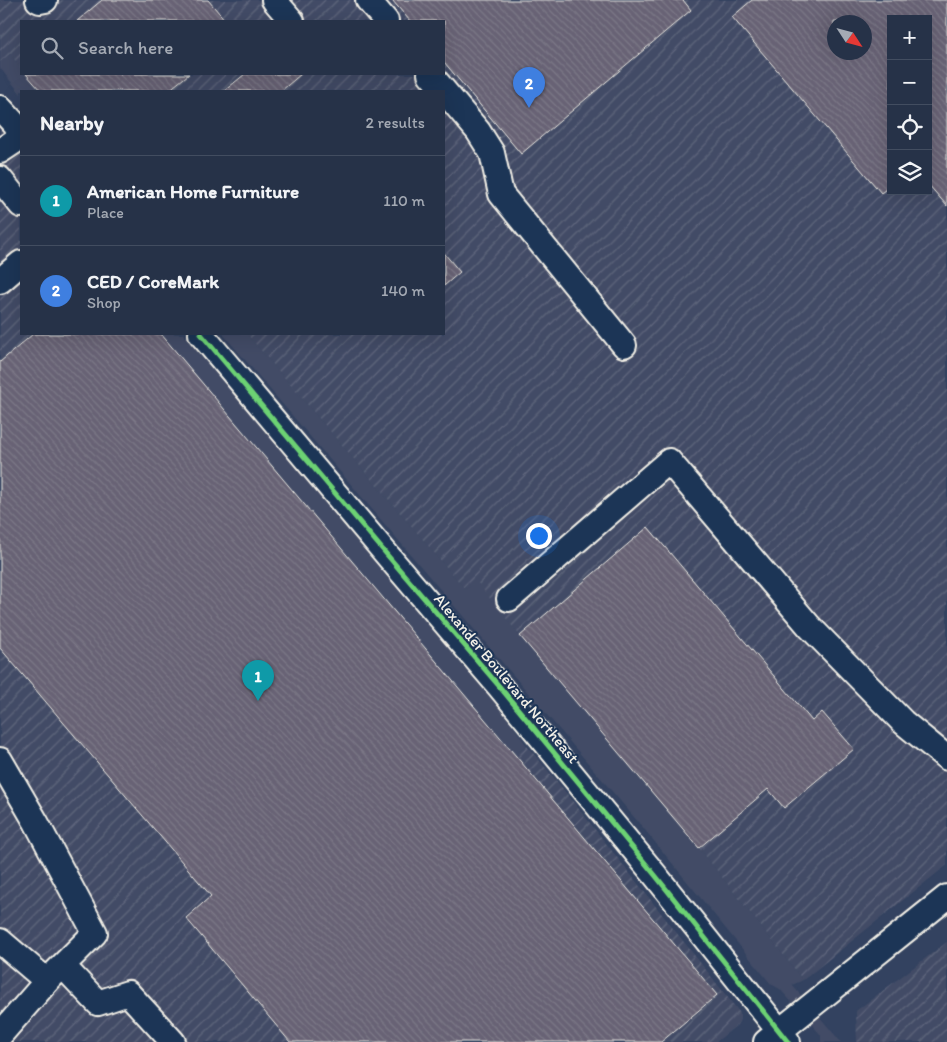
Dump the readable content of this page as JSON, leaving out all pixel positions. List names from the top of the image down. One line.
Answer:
{"streets":{"street":["Alexander Boulevard Northeast"]},"north":"bottom right","page":{"map_buttons":["+","−"],"search":"Search here","pins":["2","1"],"heading":["Nearby","2 results"],"list":[{"mark":"1","name":"American Home Furniture","note":"Place","value":"110 m"},{"mark":"2","name":"CED / CoreMark","note":"Shop","value":"140 m"}]}}
